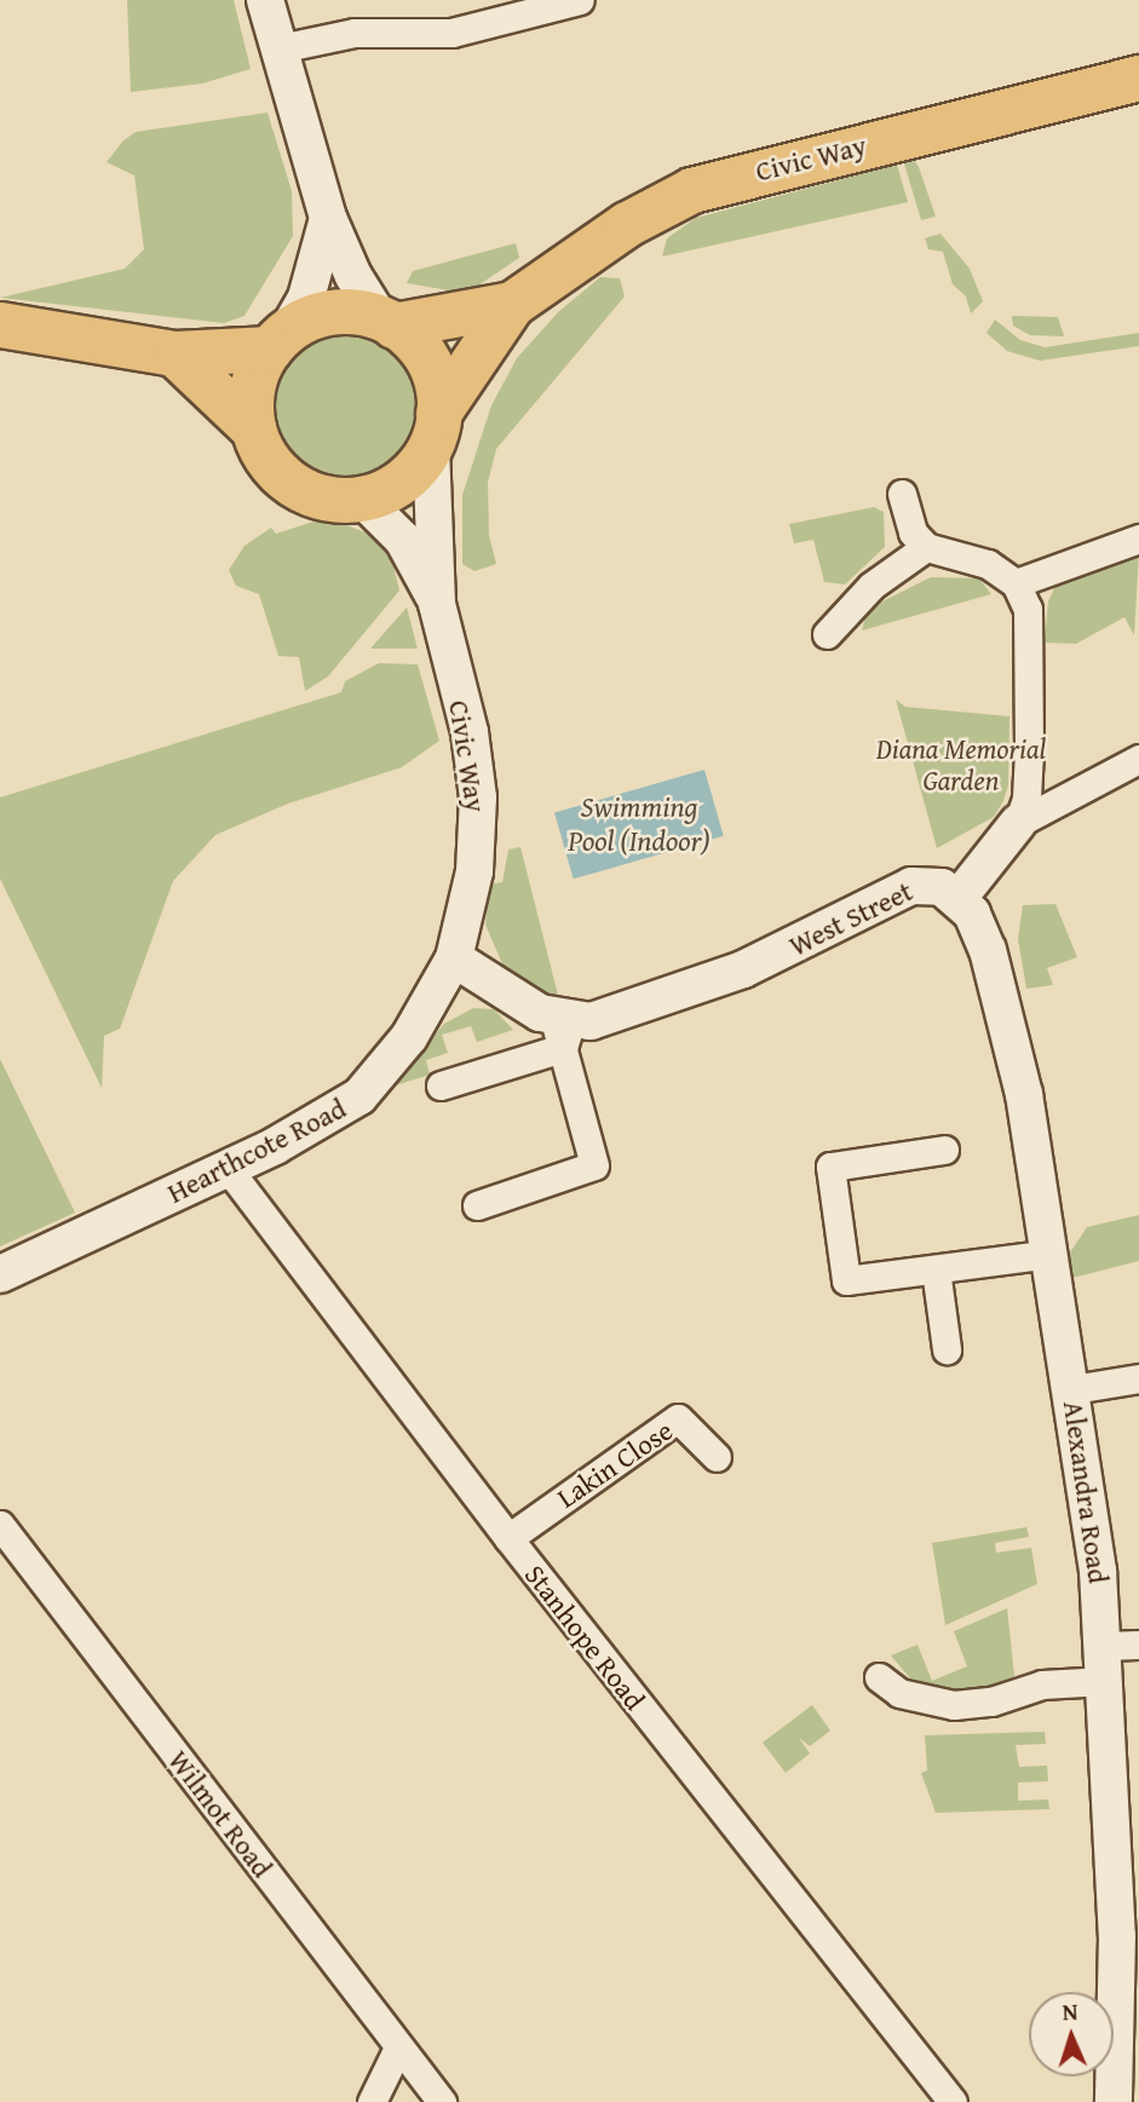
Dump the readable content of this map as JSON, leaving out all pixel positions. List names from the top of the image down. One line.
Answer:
{"streets":{"main road":["Civic Way"],"street":["West Street","Hearthcote Road","Lakin Close","Alexandra Road","Stanhope Road","Wilmot Road"]},"crossings":[["Civic Way","Hearthcote Road"],["West Street","Alexandra Road"],["Hearthcote Road","Stanhope Road"],["Lakin Close","Stanhope Road"]],"water":["Swimming Pool (Indoor)"],"parks":["Diana Memorial Garden"],"north":"top"}
